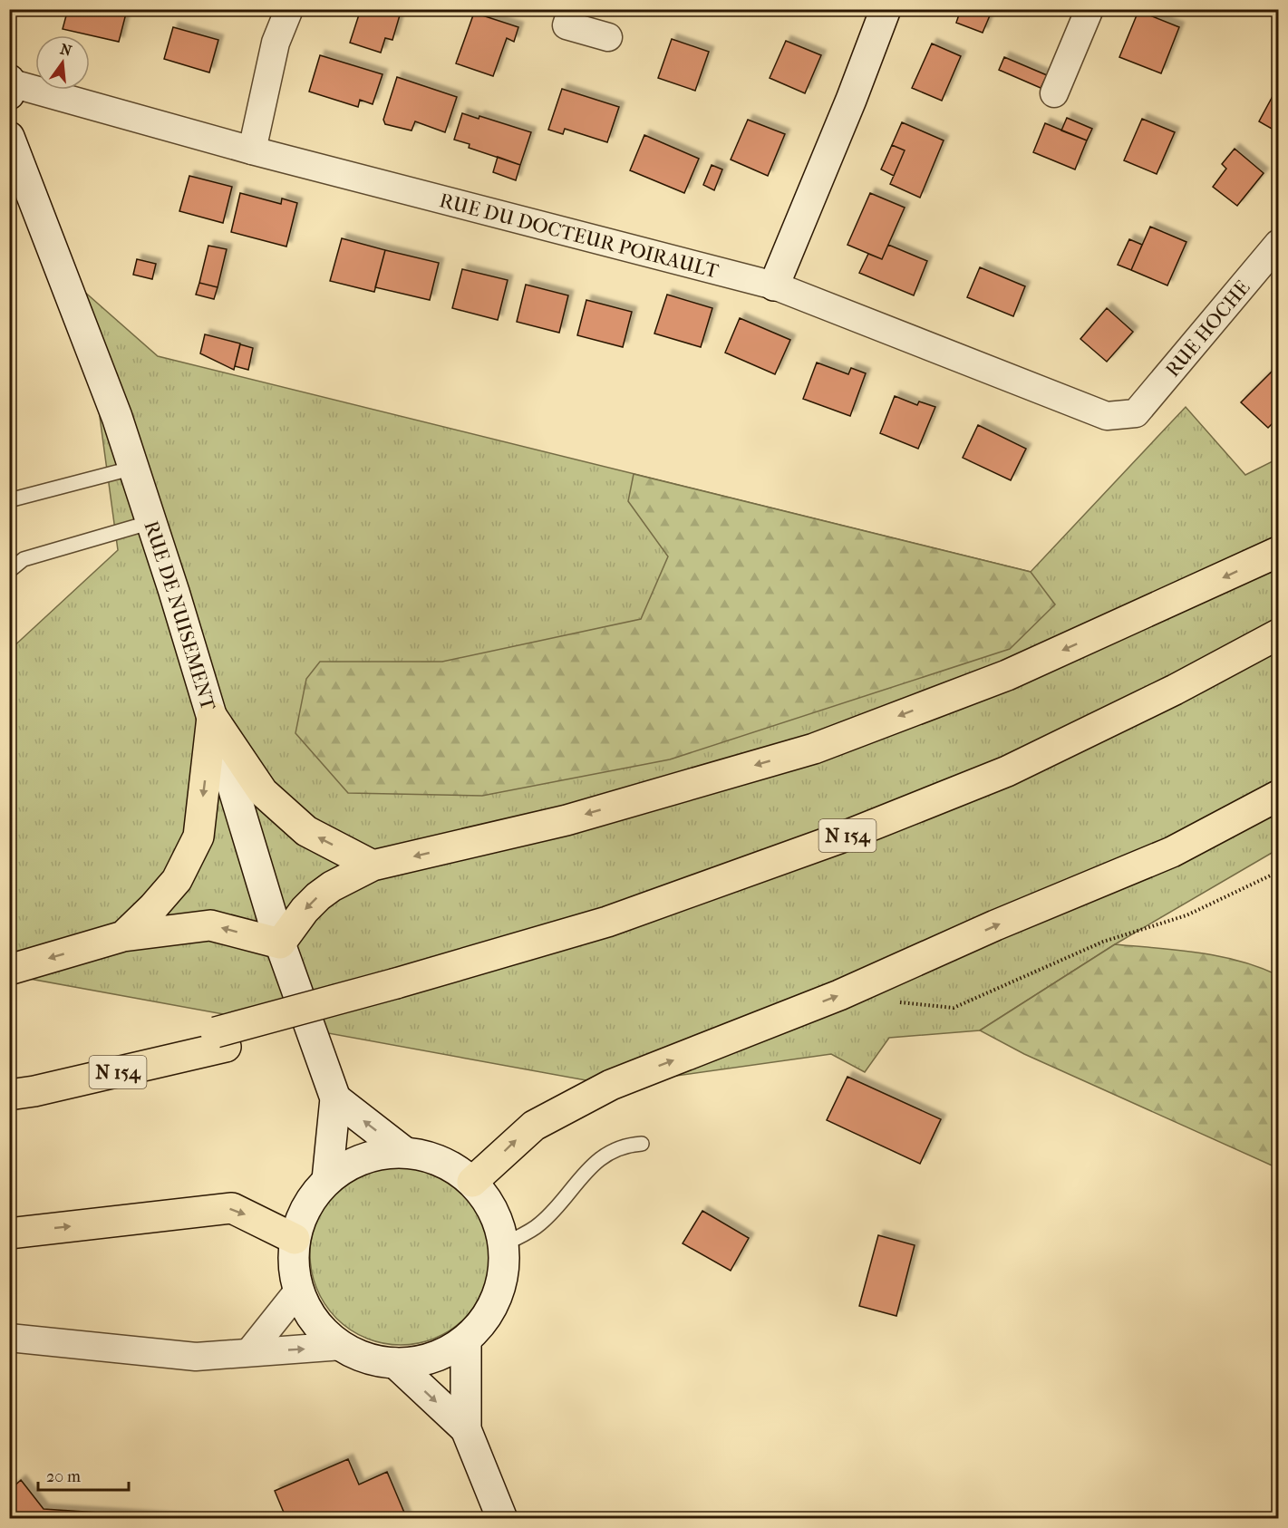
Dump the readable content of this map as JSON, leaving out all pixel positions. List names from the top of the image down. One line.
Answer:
{"streets":{"main road":["N 154"],"street":["RUE DU DOCTEUR POIRAULT","RUE HOCHE","RUE DE NUISEMENT"]},"crossings":[["RUE DU DOCTEUR POIRAULT","RUE HOCHE"]],"scale_bar":"20 m","north":"top"}
